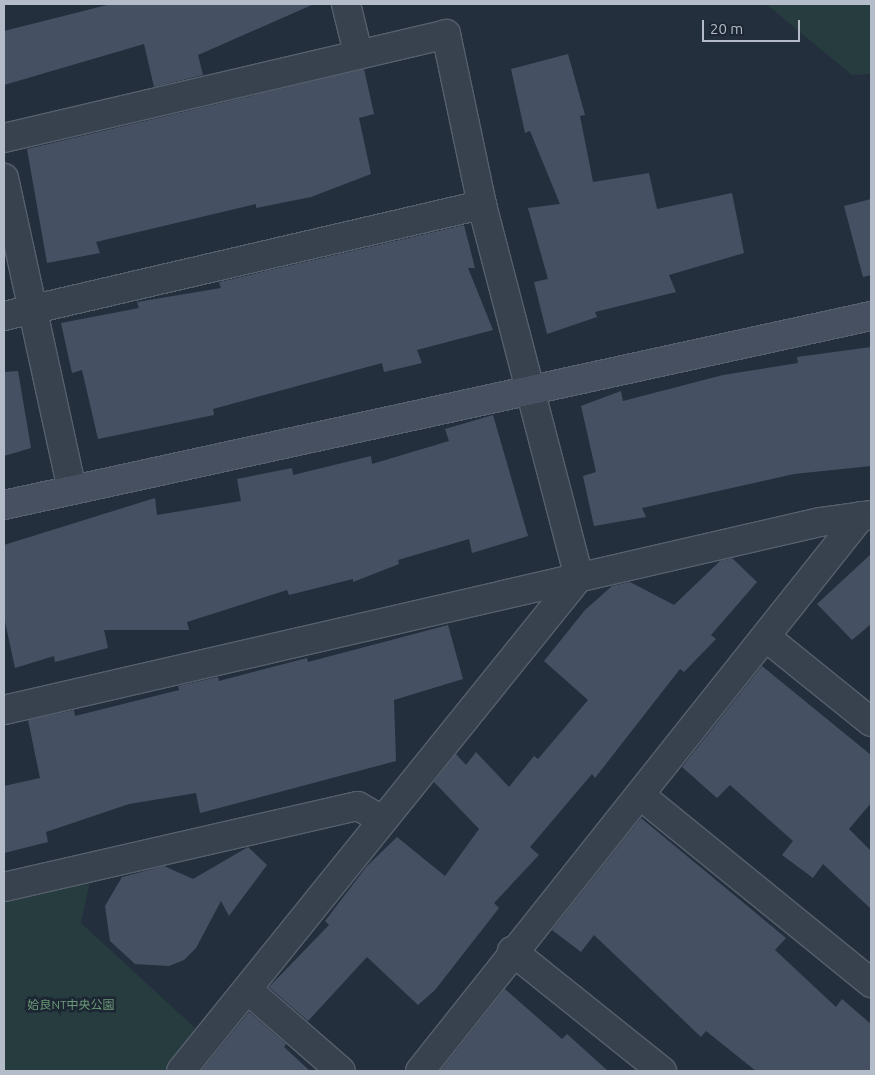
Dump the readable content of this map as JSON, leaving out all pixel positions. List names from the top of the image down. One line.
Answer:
{"parks":["姶良NT中央公園"],"scale_bar":"20 m"}
